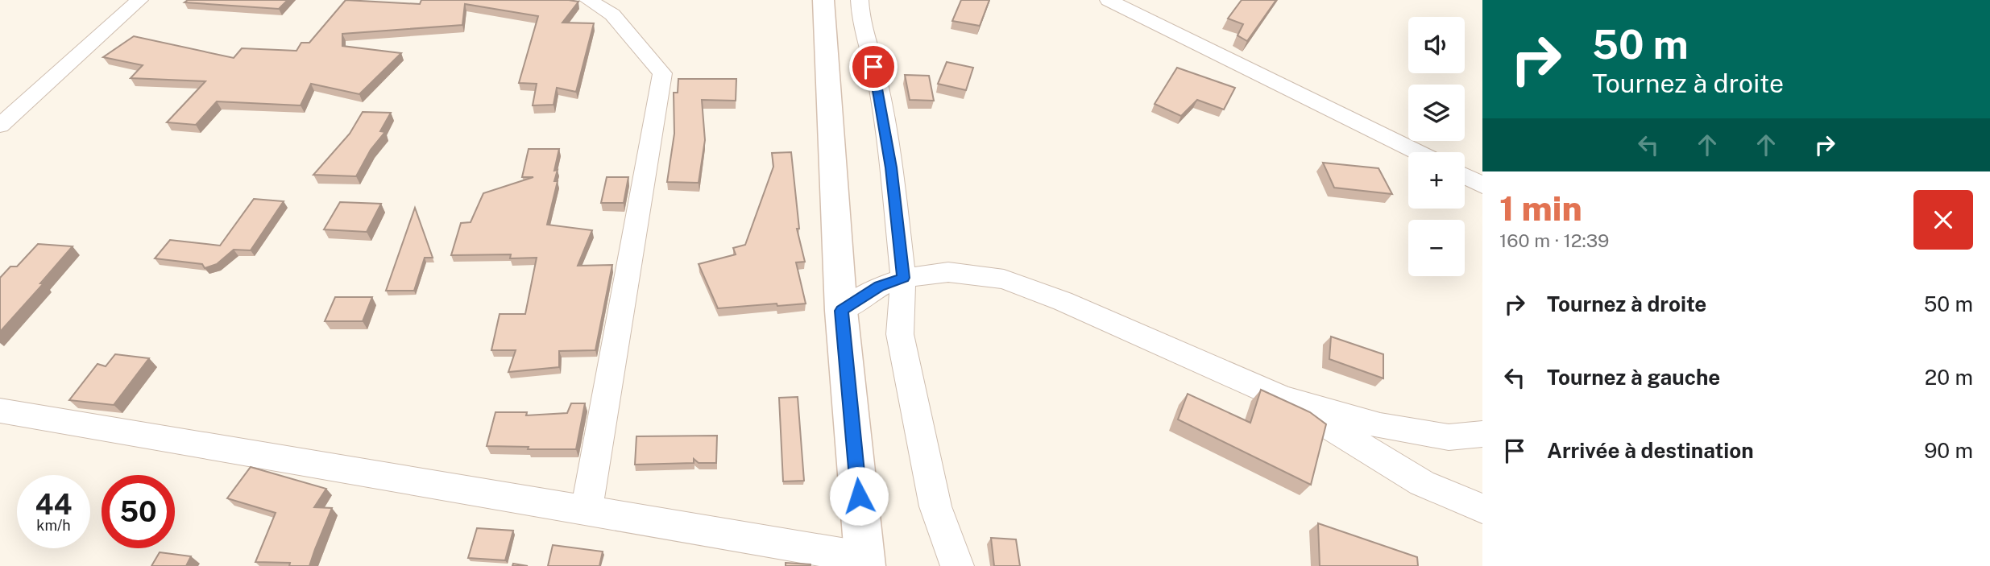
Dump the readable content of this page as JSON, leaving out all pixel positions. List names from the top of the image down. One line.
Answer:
{"page":{"turn":["50 m","Tournez à droite"],"map_buttons":["+","−"],"heading":["1 min","160 m · 12:39"],"list":[{"name":"Tournez à droite","value":"50 m"},{"name":"Tournez à gauche","value":"20 m"},{"name":"Arrivée à destination","value":"90 m"}],"speed":"44 km/h","limit":"50"}}
